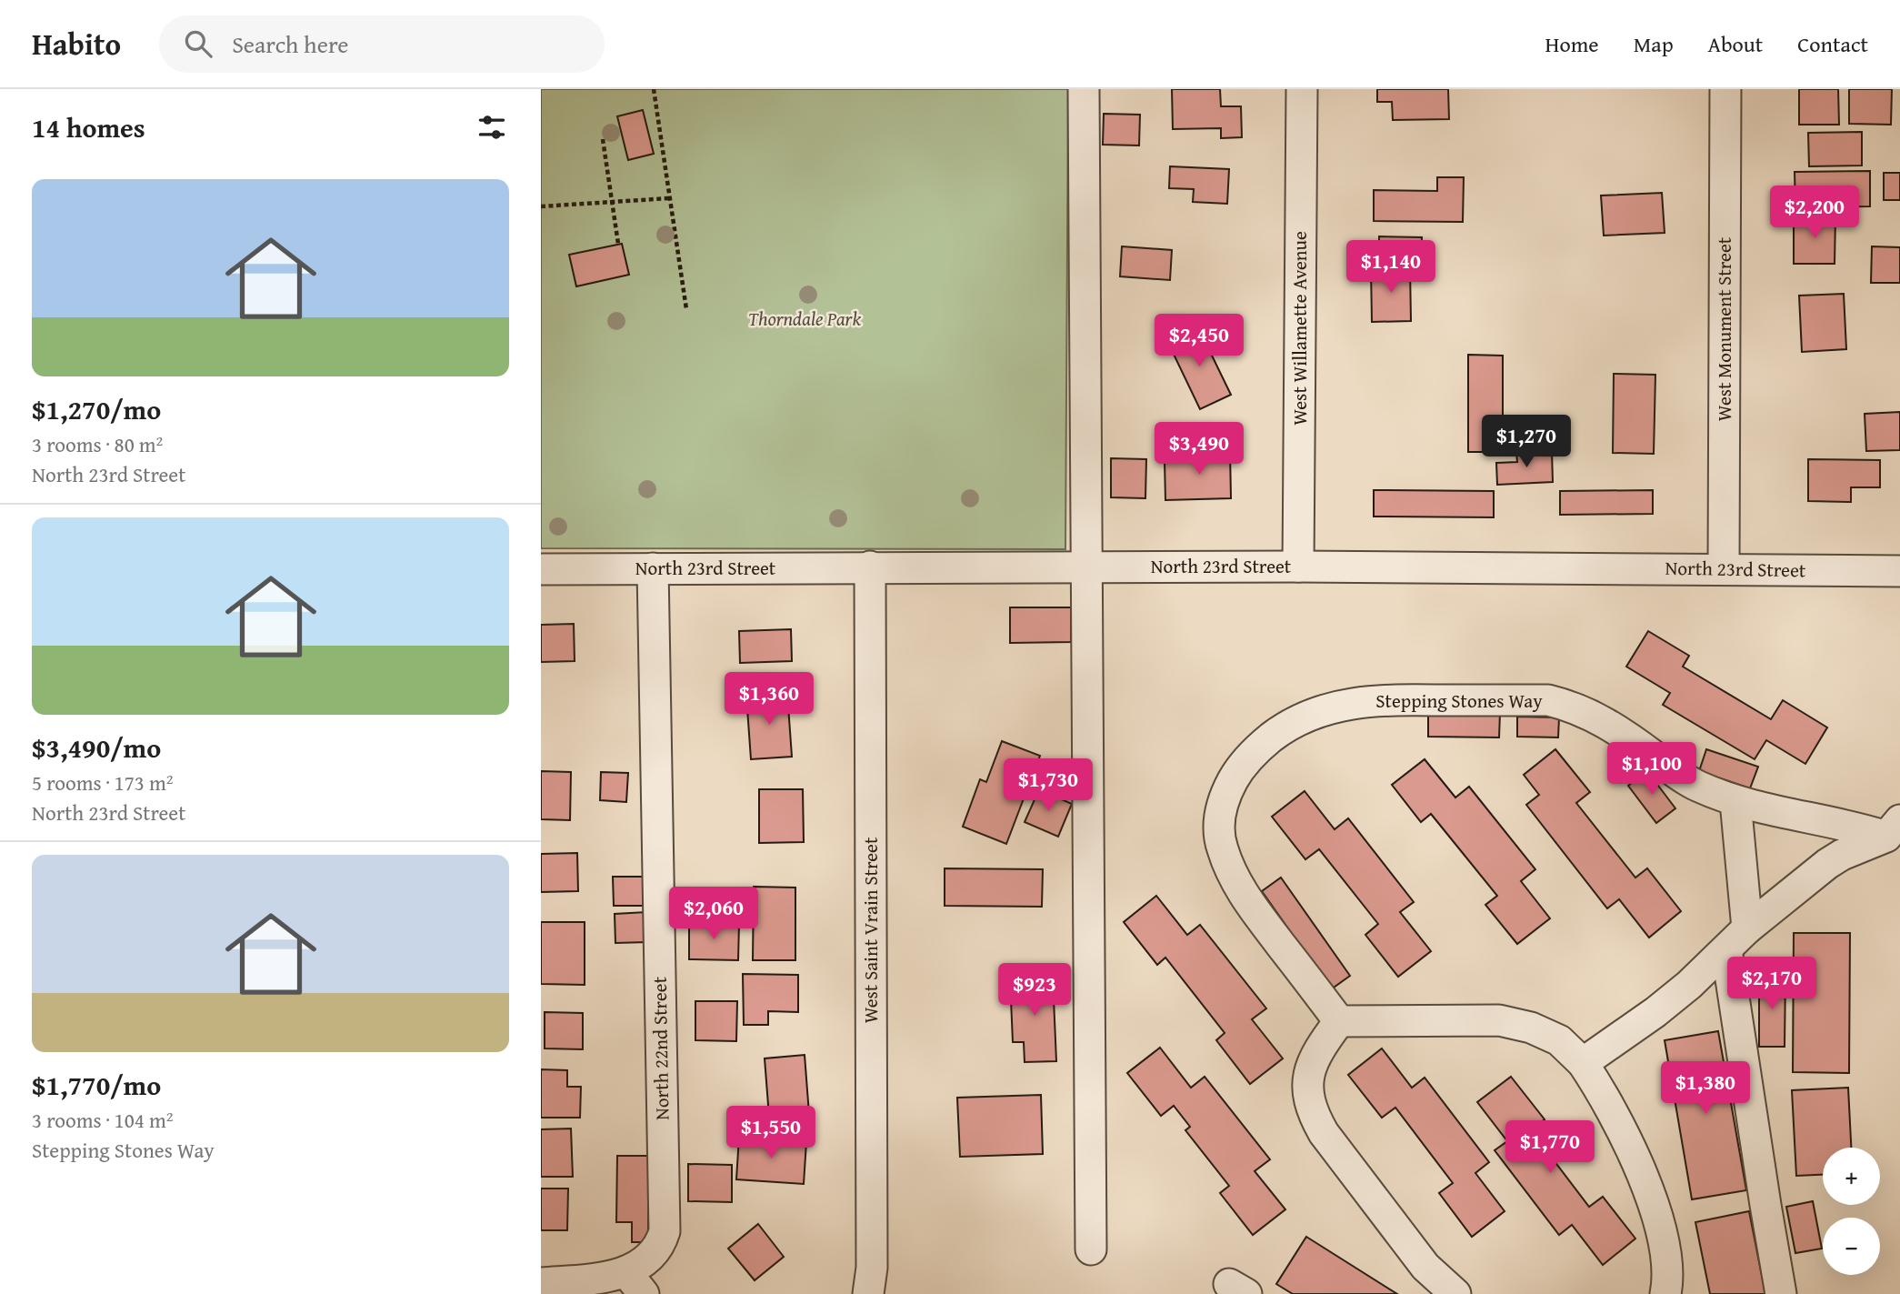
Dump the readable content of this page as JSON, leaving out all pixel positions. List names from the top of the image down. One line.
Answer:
{"streets":{"street":["West Willamette Avenue","West Monument Street","North 23rd Street","Stepping Stones Way","West Saint Vrain Street","North 22nd Street"]},"crossings":[["West Willamette Avenue","North 23rd Street"],["West Monument Street","North 23rd Street"],["North 23rd Street","West Saint Vrain Street"],["North 23rd Street","North 22nd Street"]],"parks":["Thorndale Park"],"page":{"header":"Habito","search":"Search here","nav":["Home","Map","About","Contact"],"heading":"14 homes","list":[{"name":"$1,270/mo","note":"3 rooms · 80 m² · North 23rd Street"},{"name":"$3,490/mo","note":"5 rooms · 173 m² · North 23rd Street"},{"name":"$1,770/mo","note":"3 rooms · 104 m² · Stepping Stones Way"}],"price":["$2,200","$1,140","$2,450","$1,270","$3,490","$1,360","$1,100","$1,730","$2,060","$2,170","$923","$1,380","$1,550","$1,770"],"map_buttons":["+","−"]}}
